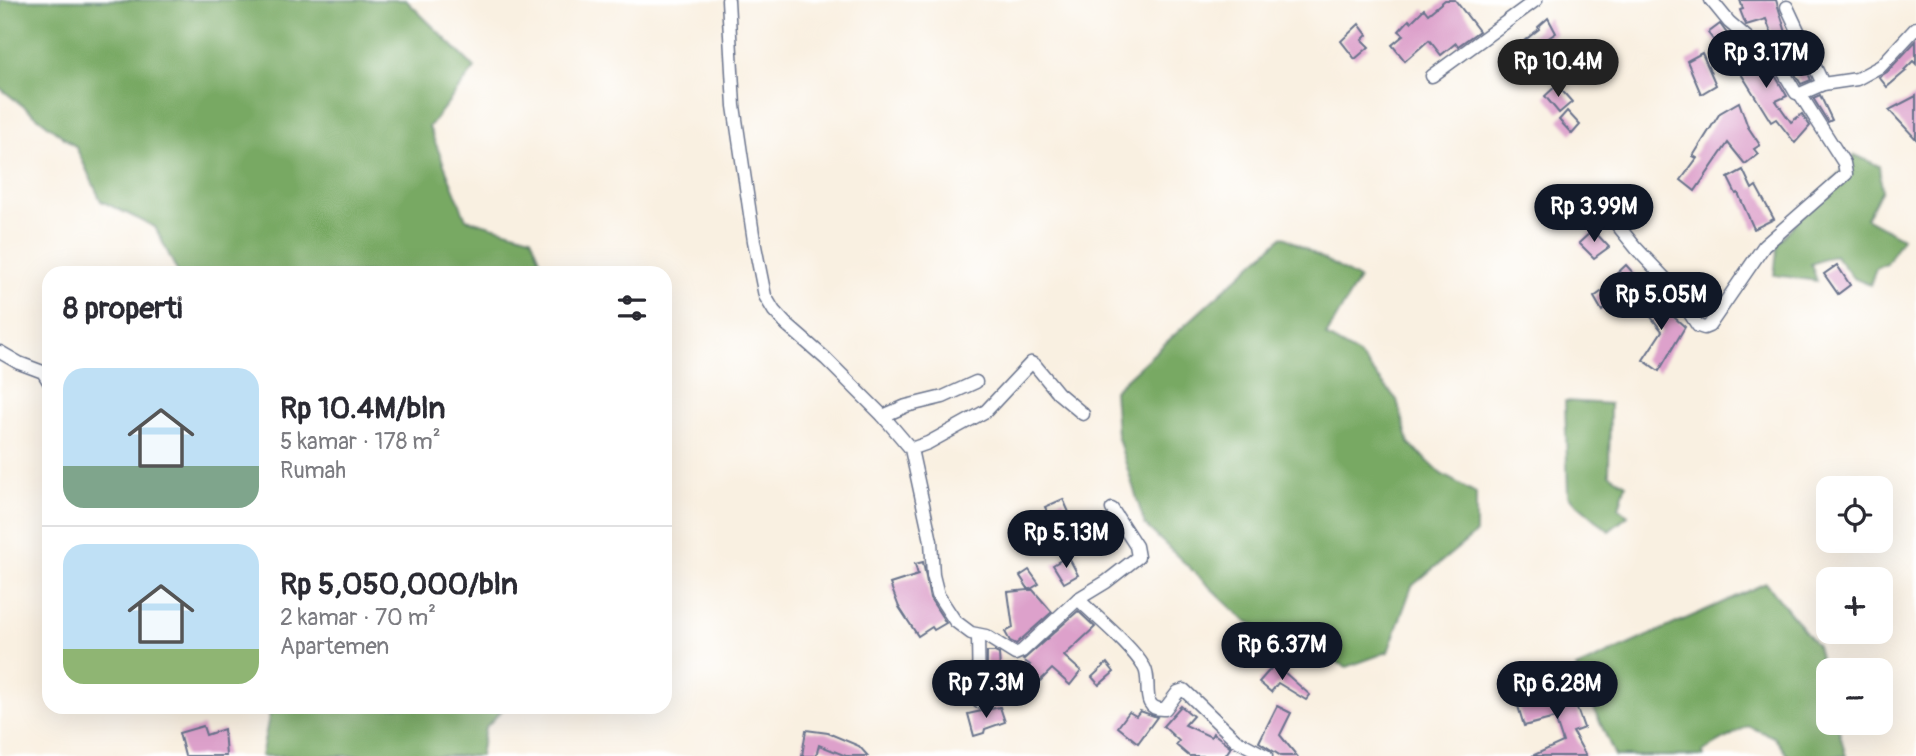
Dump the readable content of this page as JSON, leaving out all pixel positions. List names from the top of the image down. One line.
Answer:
{"page":{"price":["Rp 3.17M","Rp 10.4M","Rp 3.99M","Rp 5.05M","Rp 5.13M","Rp 6.37M","Rp 7.3M","Rp 6.28M"],"heading":"8 properti","list":[{"name":"Rp 10.4M/bln","note":"5 kamar · 178 m² · Rumah"},{"name":"Rp 5,050,000/bln","note":"2 kamar · 70 m² · Apartemen"}],"map_buttons":["+","−"]}}
